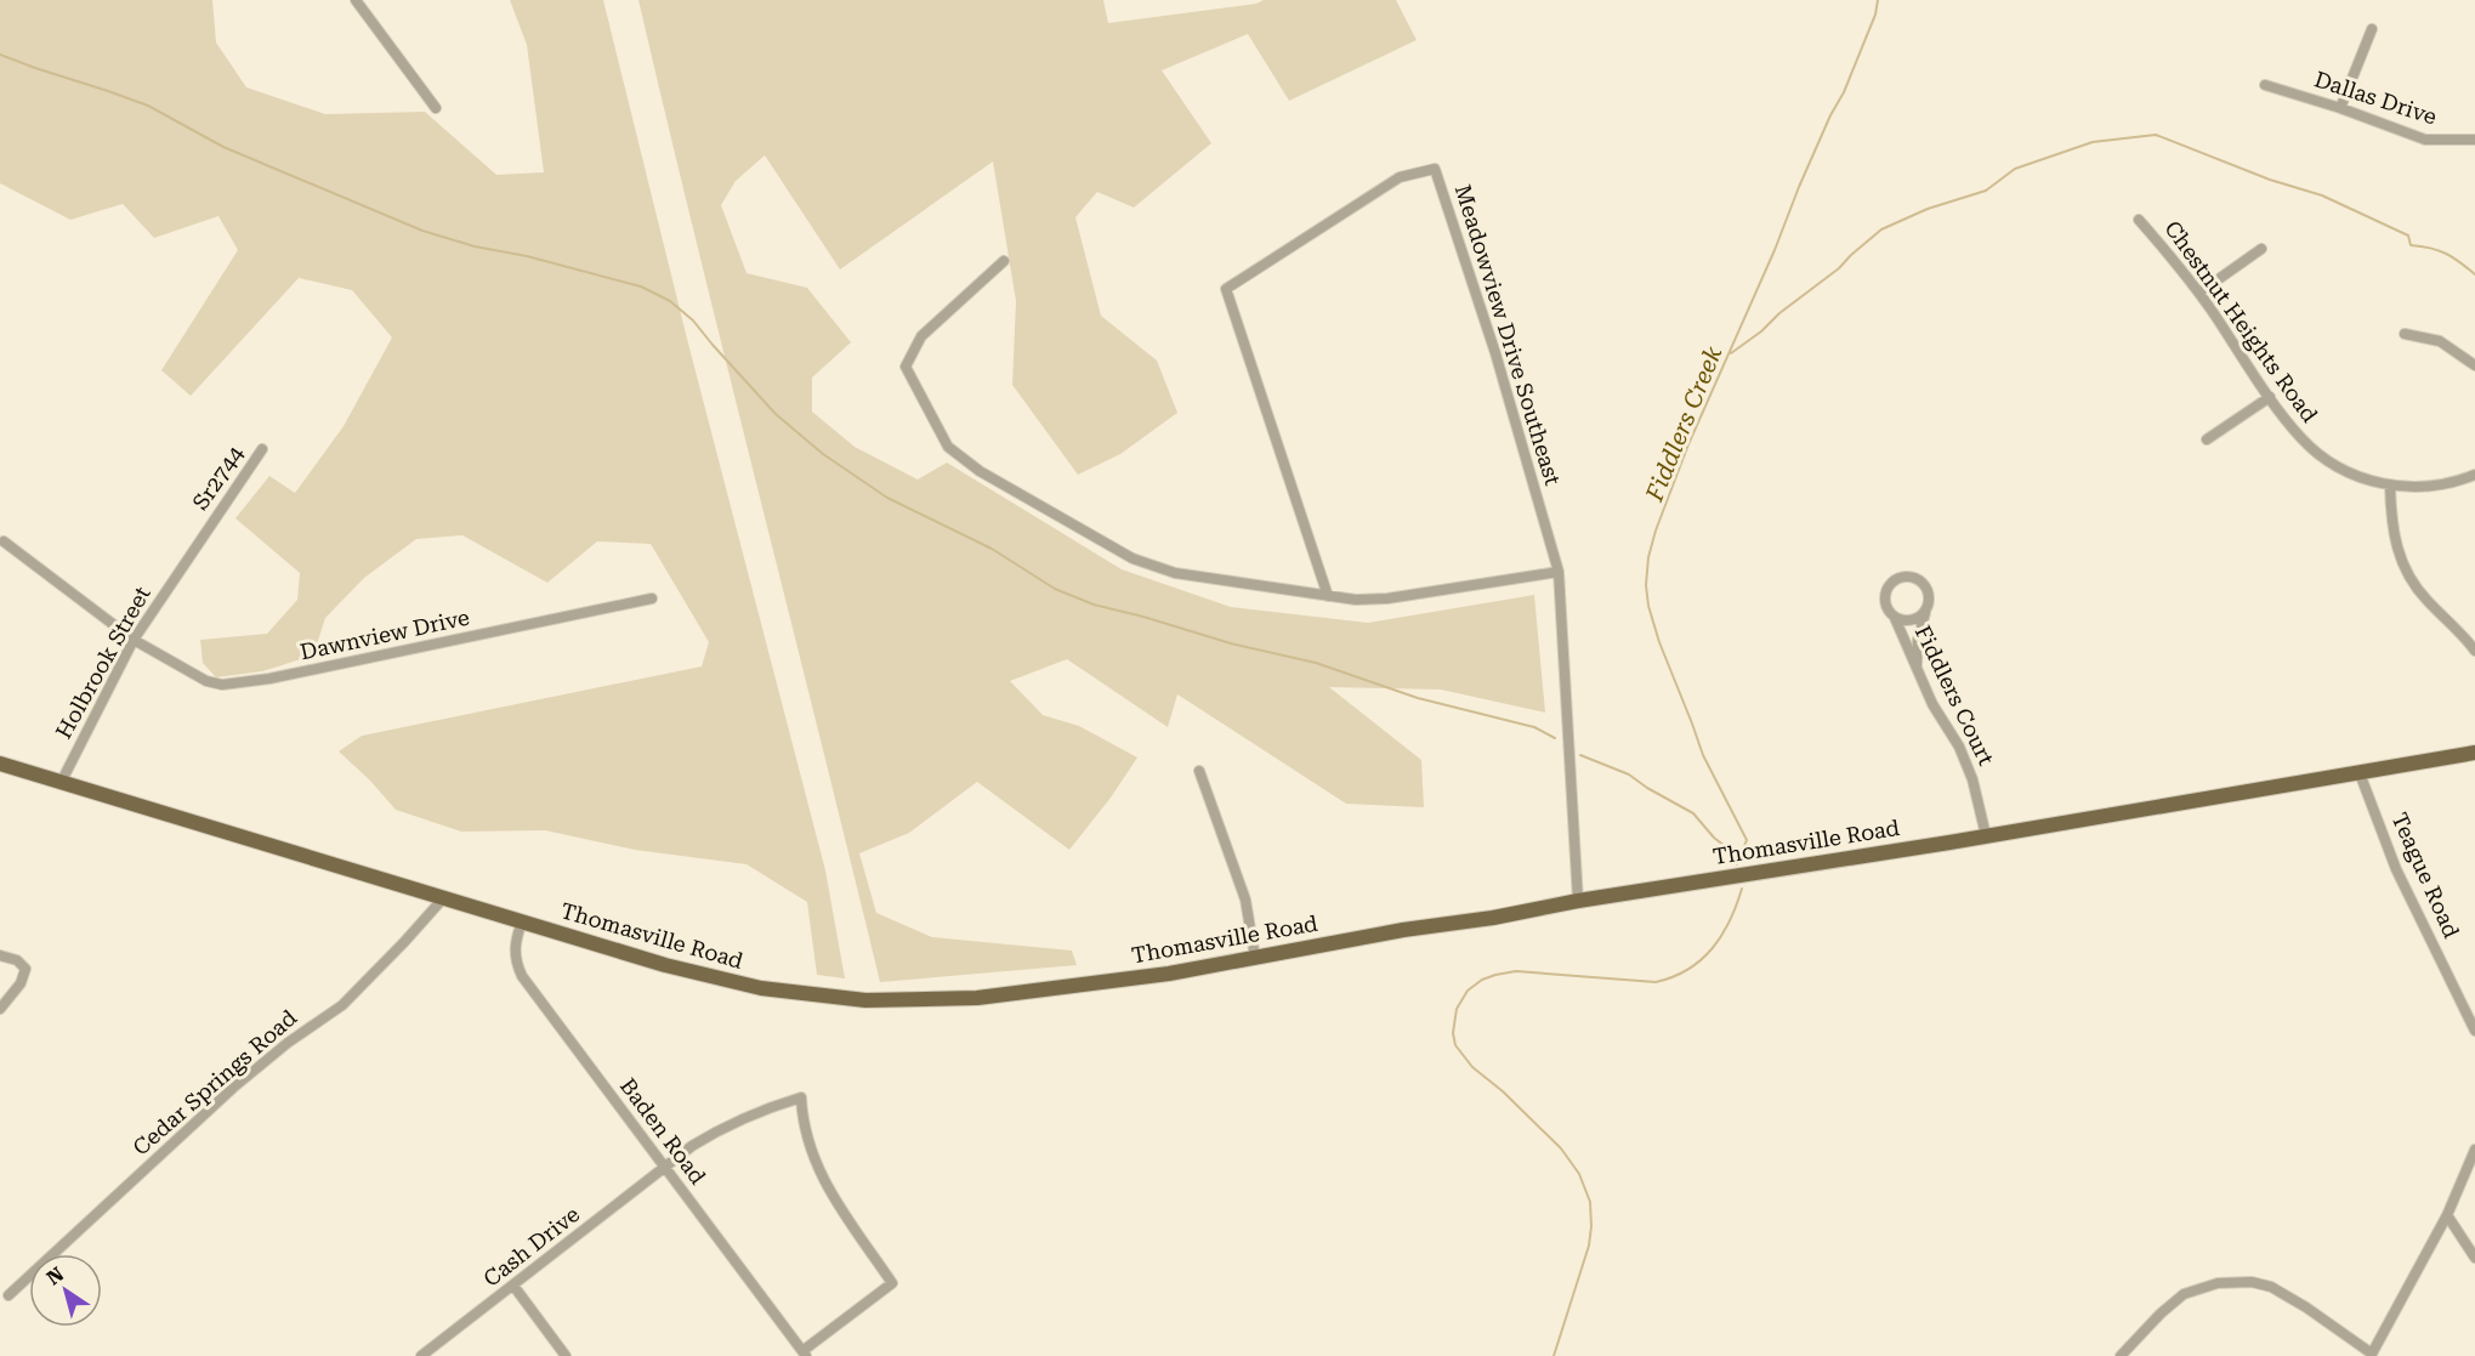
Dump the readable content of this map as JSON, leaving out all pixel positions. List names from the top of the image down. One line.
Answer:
{"streets":{"main road":["Thomasville Road"],"street":["Dallas Drive","Chestnut Heights Road","Meadowview Drive Southeast","Sr2744","Dawnview Drive","Holbrook Street","Fiddlers Court","Teague Road","Cedar Springs Road","Baden Road","Cash Drive"]},"crossings":[["Meadowview Drive Southeast","Thomasville Road"],["Sr2744","Holbrook Street"],["Dawnview Drive","Holbrook Street"],["Holbrook Street","Thomasville Road"],["Fiddlers Court","Thomasville Road"],["Thomasville Road","Teague Road"],["Thomasville Road","Cedar Springs Road"],["Thomasville Road","Baden Road"],["Baden Road","Cash Drive"]],"water":["Fiddlers Creek"],"north":"top left"}
